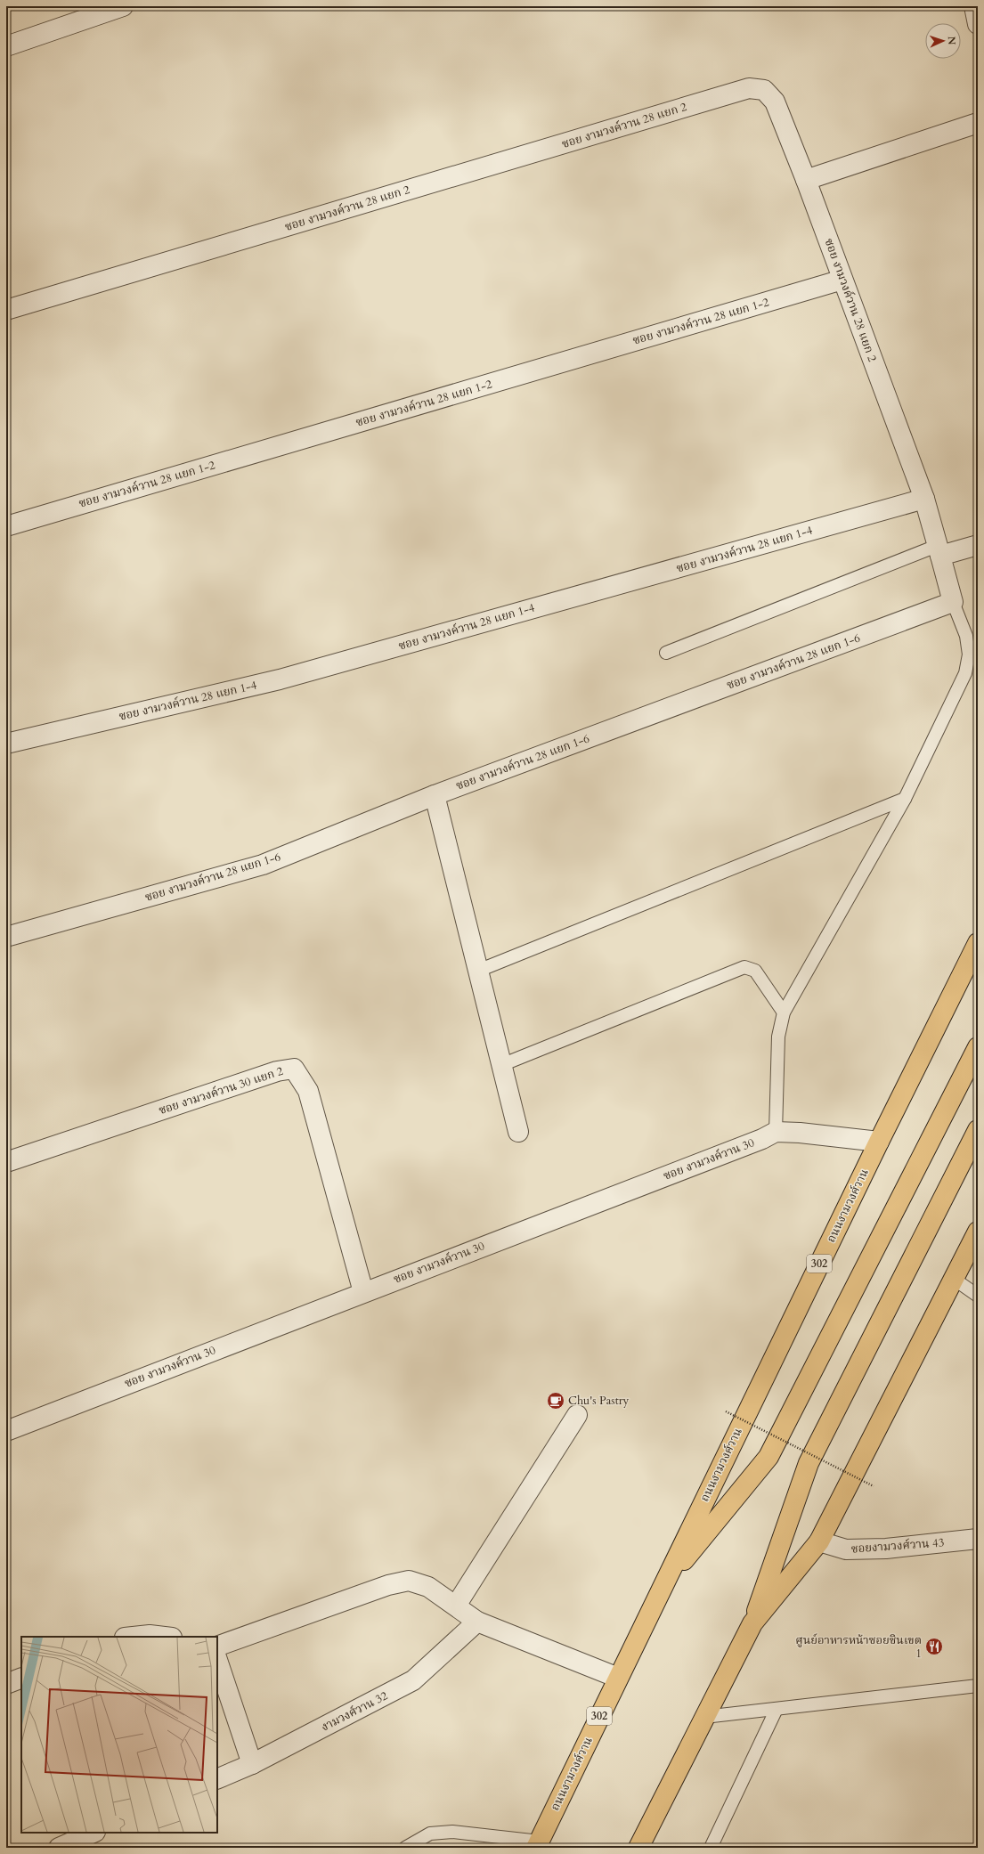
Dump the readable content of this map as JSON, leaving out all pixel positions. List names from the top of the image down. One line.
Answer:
{"streets":{"main road":["ถนนงามวงศ์วาน","302"],"street":["ซอย งามวงค์วาน 28 แยก 2","ซอย งามวงค์วาน 28 แยก 1-2","ซอย งามวงค์วาน 28 แยก 1-4","ซอย งามวงค์วาน 28 แยก 1-6","ซอย งามวงค์วาน 30 แยก 2","ซอย งามวงค์วาน 30","ซอยงามวงศ์วาน 43","งามวงศ์วาน 32"]},"crossings":[["ซอย งามวงค์วาน 28 แยก 2","ซอย งามวงค์วาน 28 แยก 1-2"],["ซอย งามวงค์วาน 28 แยก 2","ซอย งามวงค์วาน 28 แยก 1-4"],["ซอย งามวงค์วาน 30 แยก 2","ซอย งามวงค์วาน 30"],["ซอย งามวงค์วาน 30","ถนนงามวงศ์วาน"]],"places":{"cafe":["Chu's Pastry"],"restaurant":["ศูนย์อาหารหน้าซอยชินเขต 1"]},"north":"right"}
